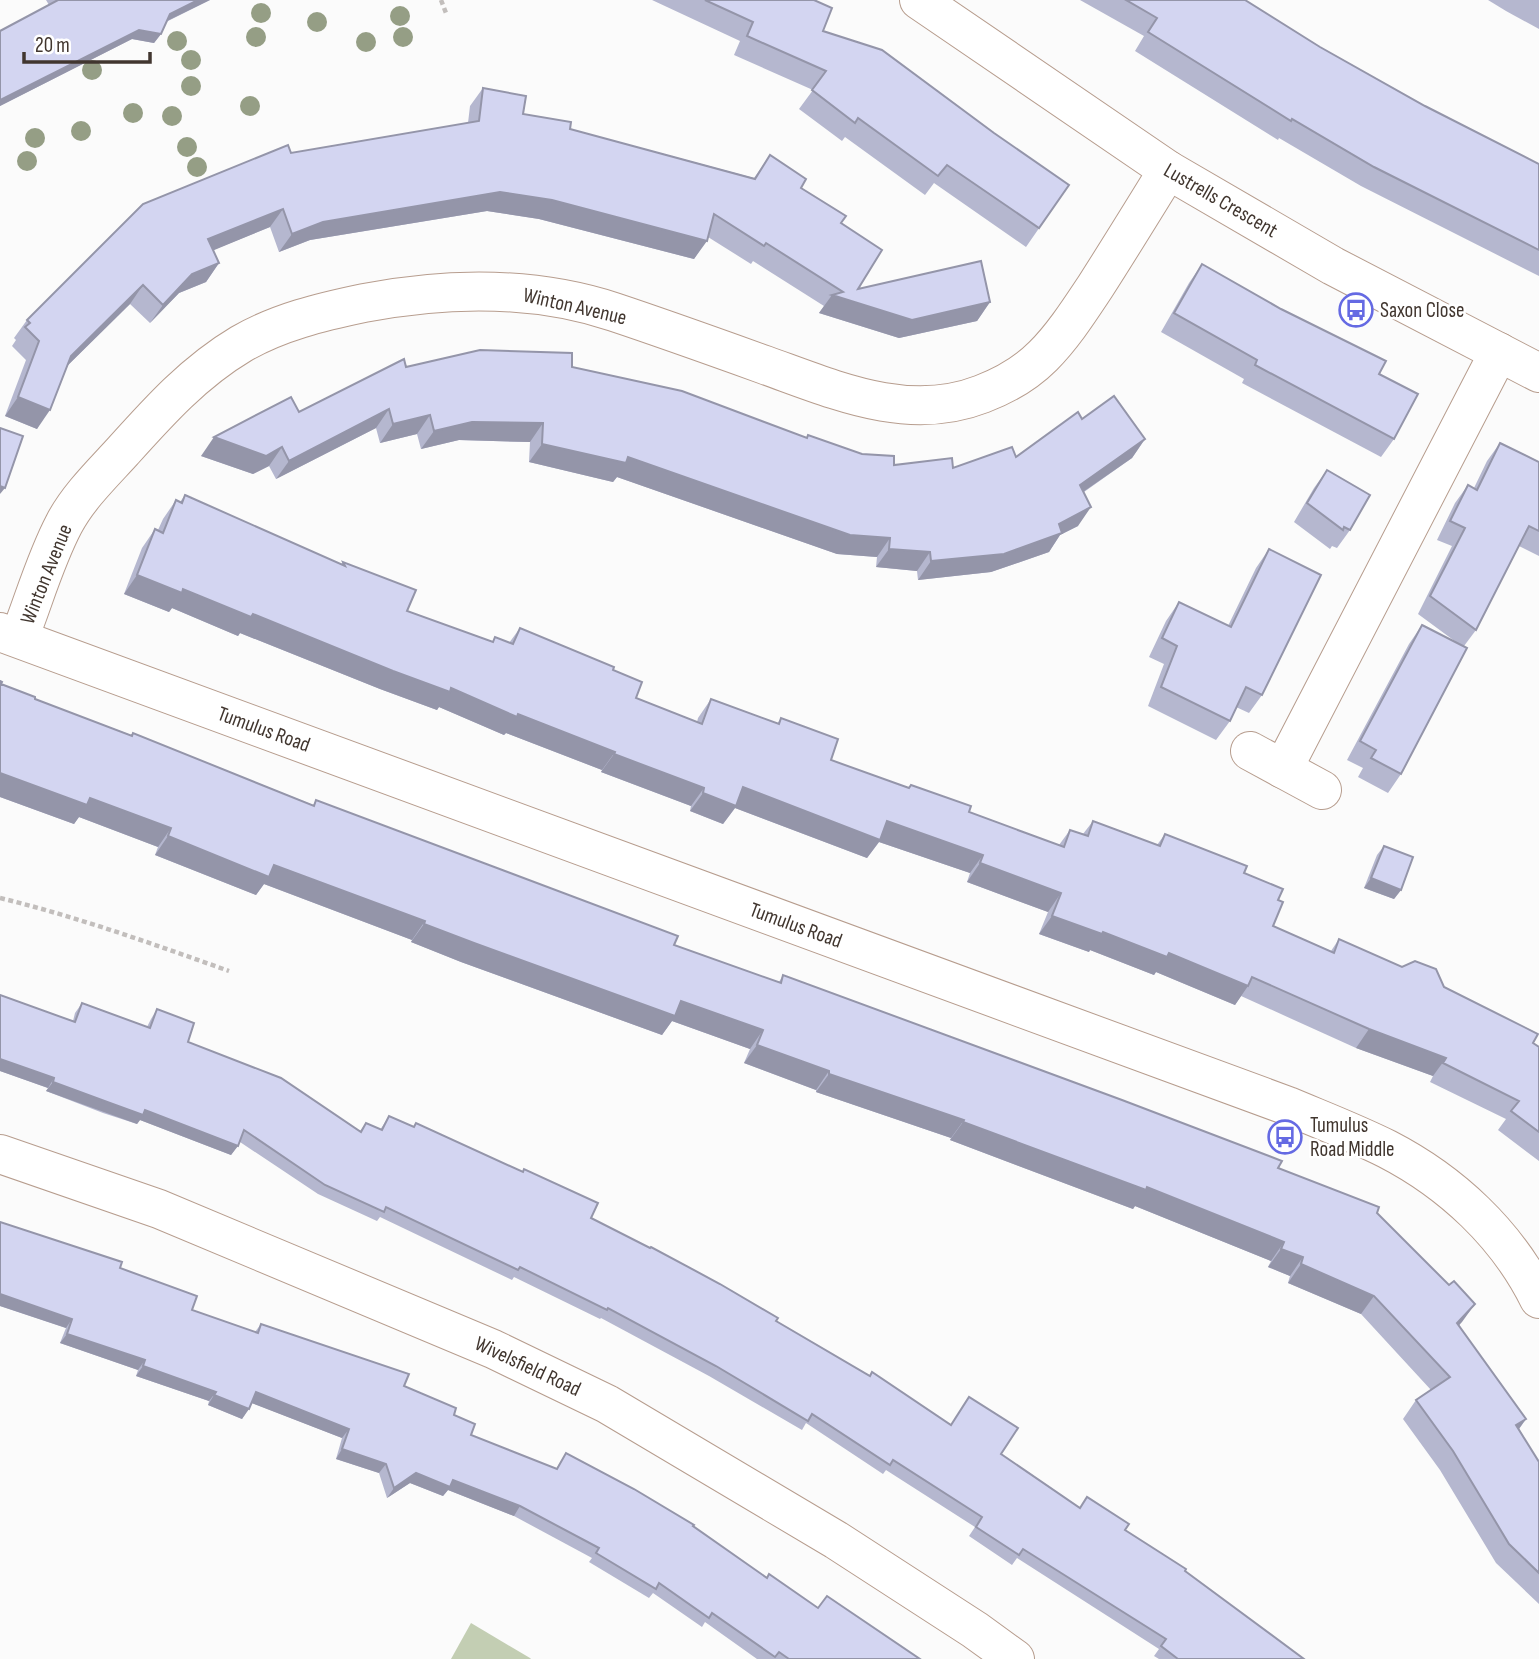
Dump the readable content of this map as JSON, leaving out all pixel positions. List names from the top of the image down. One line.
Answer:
{"streets":{"street":["Lustrells Crescent","Winton Avenue","Tumulus Road","Wivelsfield Road"]},"crossings":[["Lustrells Crescent","Winton Avenue"],["Winton Avenue","Tumulus Road"]],"places":{"bus stop":["Saxon Close","Tumulus Road Middle"]},"scale_bar":"20 m"}
